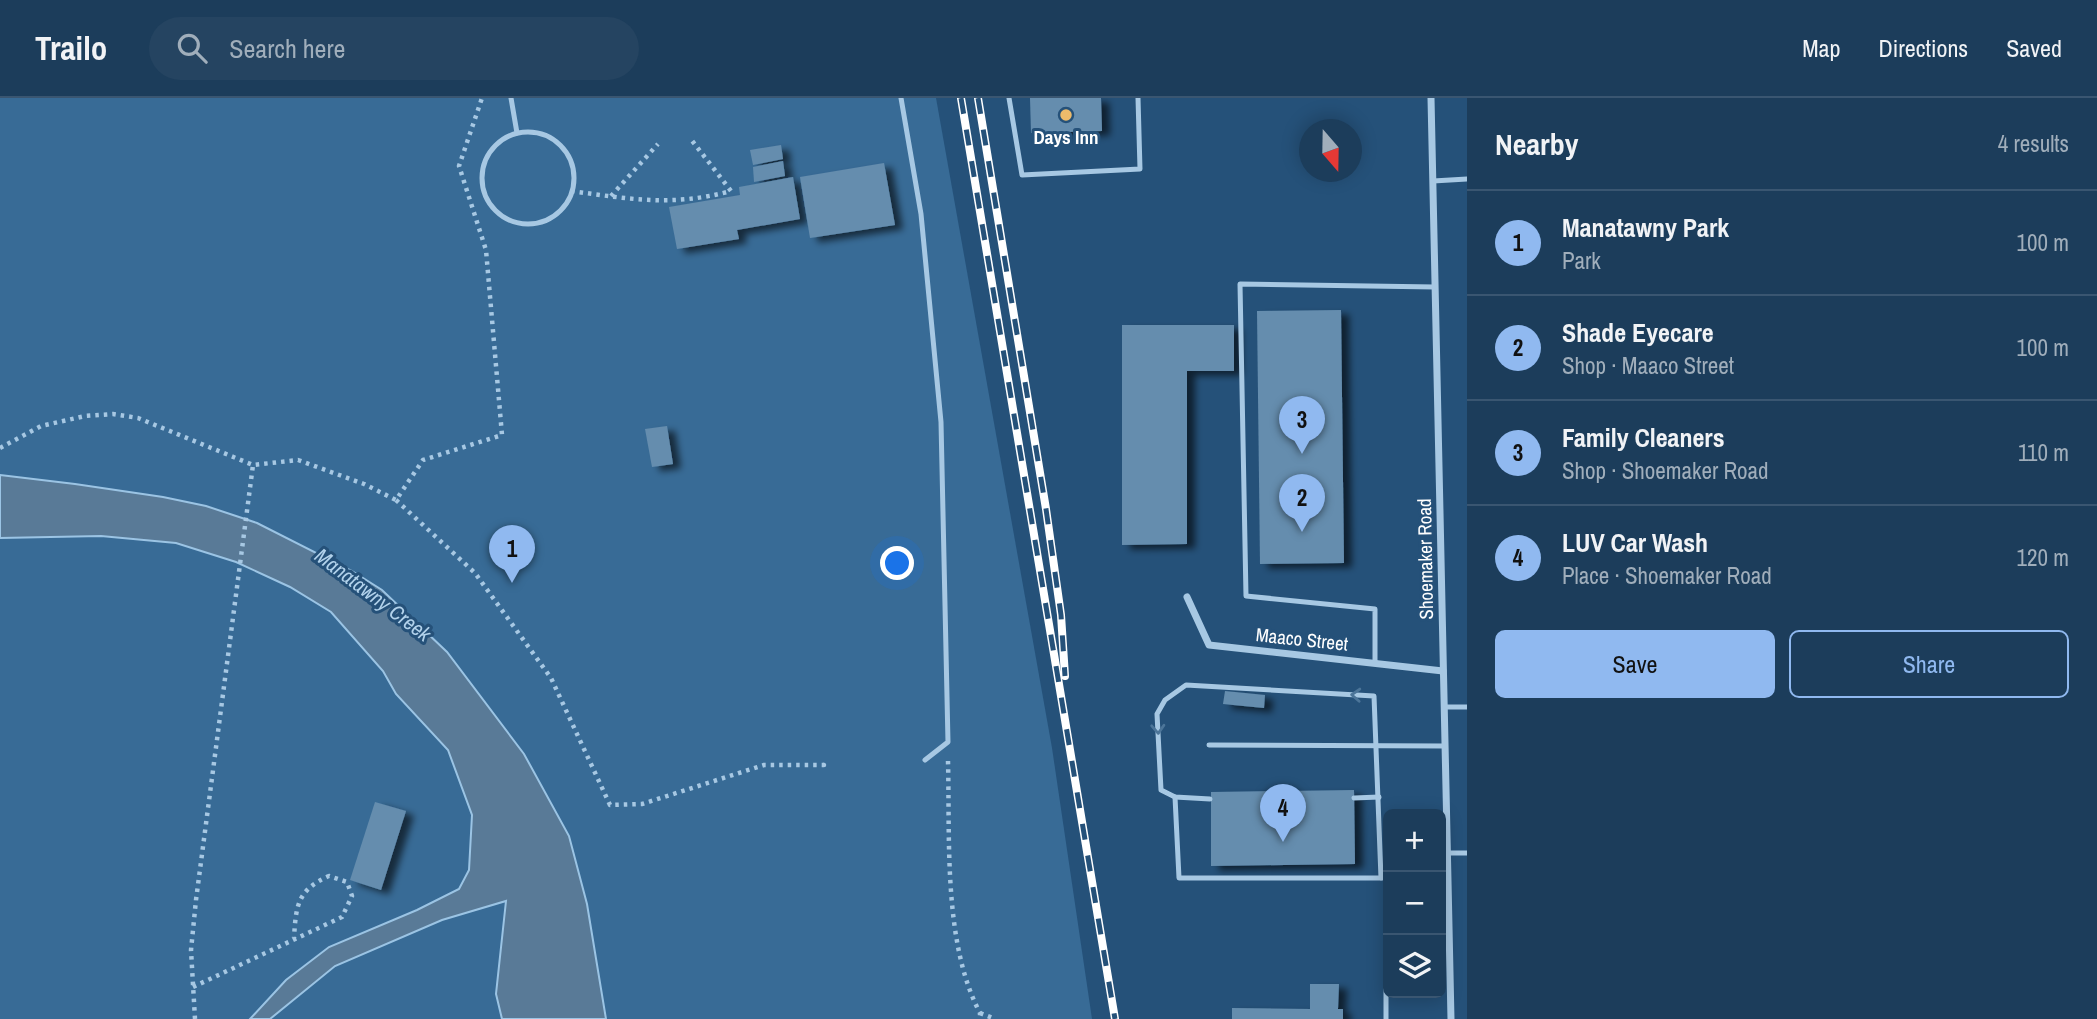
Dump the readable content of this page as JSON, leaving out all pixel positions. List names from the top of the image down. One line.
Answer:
{"streets":{"street":["Shoemaker Road","Maaco Street"]},"crossings":[["Shoemaker Road","Maaco Street"]],"water":["Manatawny Creek"],"places":["Days Inn"],"north":"bottom","page":{"header":"Trailo","search":"Search here","nav":["Map","Directions","Saved"],"heading":["Nearby","4 results"],"list":[{"mark":"1","name":"Manatawny Park","note":"Park","value":"100 m"},{"mark":"2","name":"Shade Eyecare","note":"Shop · Maaco Street","value":"100 m"},{"mark":"3","name":"Family Cleaners","note":"Shop · Shoemaker Road","value":"110 m"},{"mark":"4","name":"LUV Car Wash","note":"Place · Shoemaker Road","value":"120 m"}],"pins":["3","2","1","4"],"buttons":["Save","Share"],"map_buttons":["+","−"]}}
